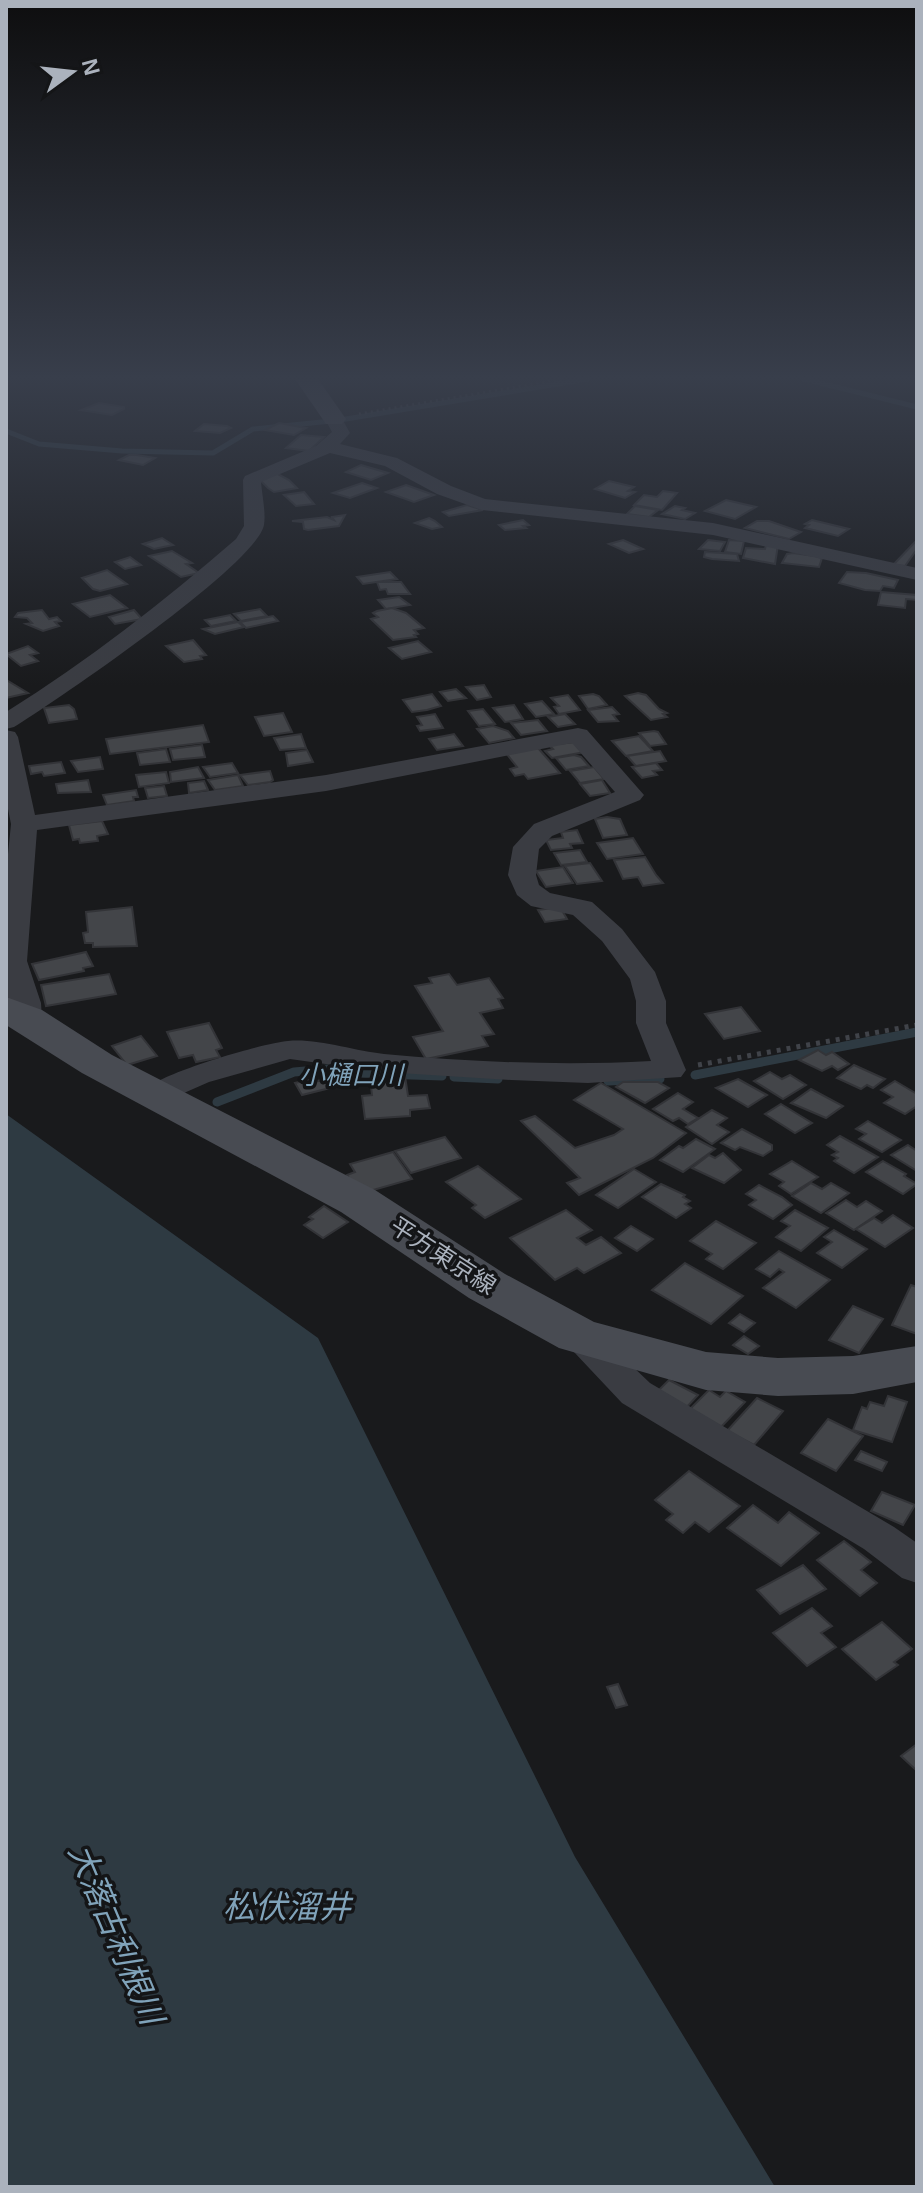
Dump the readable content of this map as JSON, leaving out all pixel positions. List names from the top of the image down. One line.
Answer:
{"streets":{"main road":["平方東京線"]},"water":["小樋口川","松伏溜井","大落古利根川"],"north":"right"}
